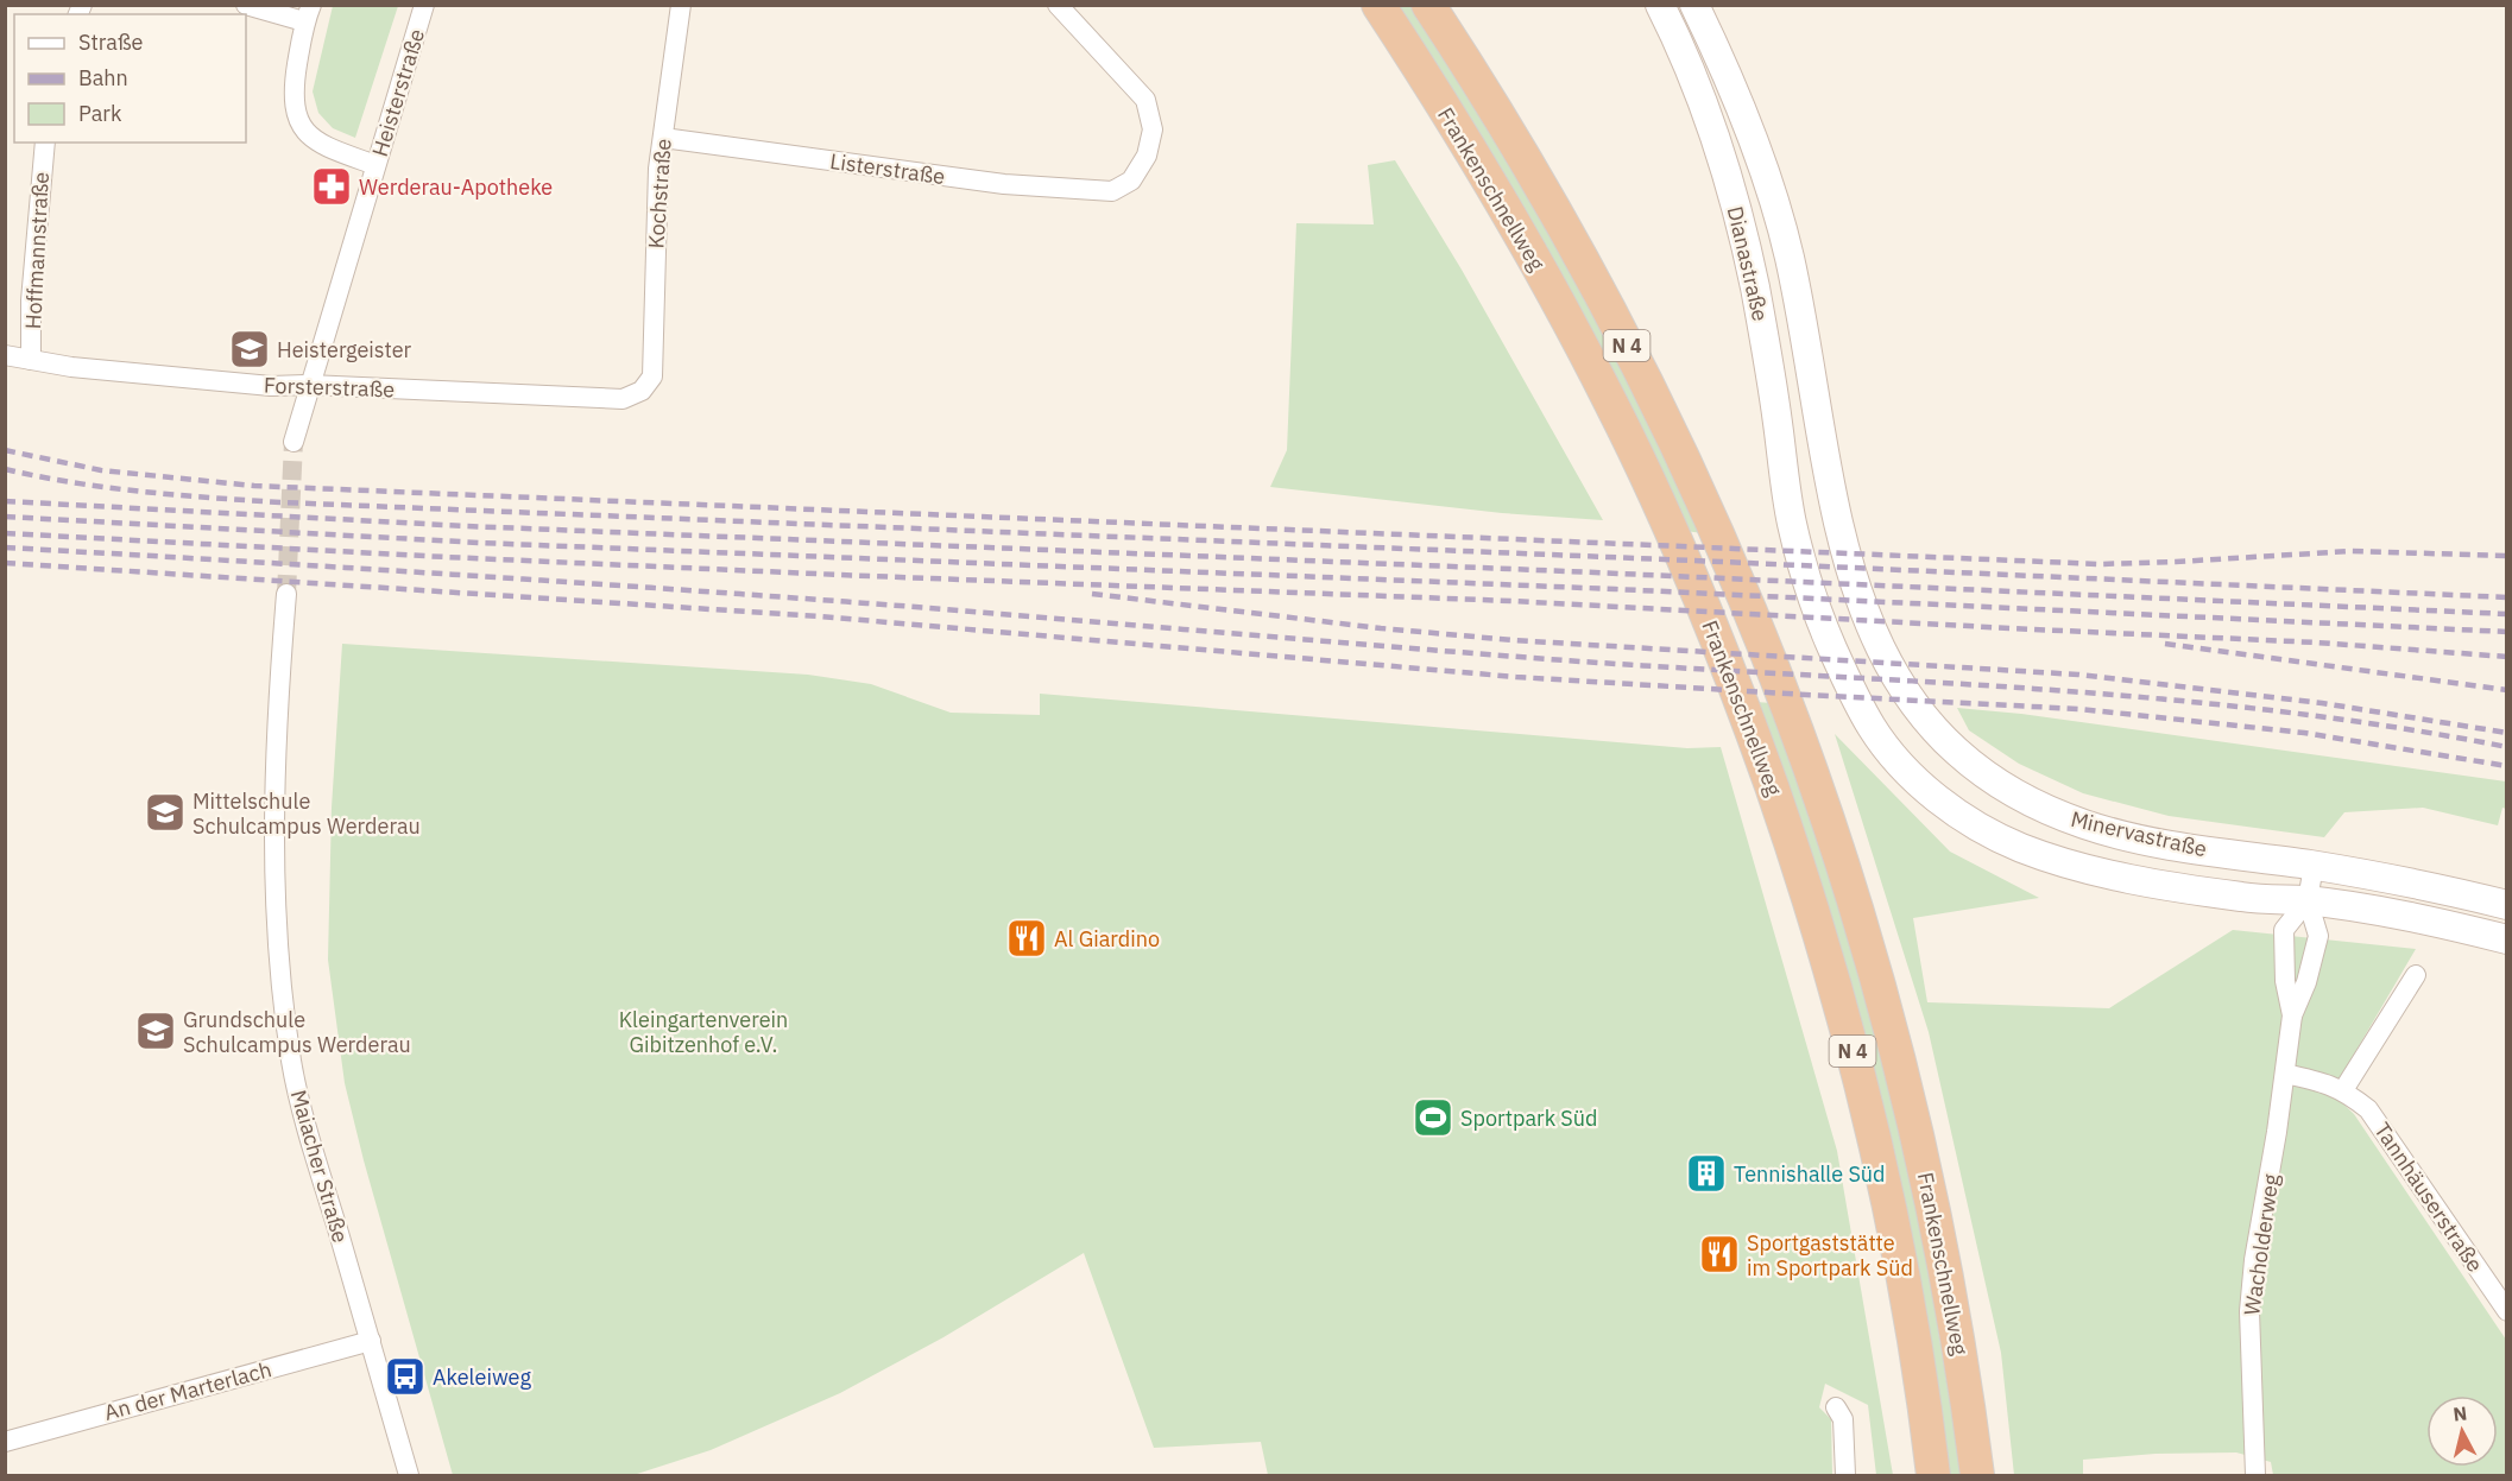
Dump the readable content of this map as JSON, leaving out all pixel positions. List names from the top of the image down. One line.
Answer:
{"streets":{"highway":["Frankenschnellweg","N 4"],"main road":["Dianastraße","Minervastraße"],"street":["Heisterstraße","Listerstraße","Kochstraße","Hoffmannstraße","Forsterstraße","Maiacher Straße","Tannhäuserstraße","Wacholderweg","An der Marterlach"]},"crossings":[["Heisterstraße","Forsterstraße"],["Listerstraße","Kochstraße"],["Kochstraße","Forsterstraße"],["Hoffmannstraße","Forsterstraße"],["Dianastraße","Minervastraße"],["Minervastraße","Wacholderweg"],["Maiacher Straße","An der Marterlach"],["Tannhäuserstraße","Wacholderweg"]],"parks":["Kleingartenverein Gibitzenhof e.V."],"places":{"pharmacy":["Werderau-Apotheke"],"school or university":["Heistergeister","Mittelschule Schulcampus Werderau","Grundschule Schulcampus Werderau"],"restaurant":["Al Giardino","Sportgaststätte im Sportpark Süd"],"sports":["Sportpark Süd"],"building":["Tennishalle Süd"],"bus stop":["Akeleiweg"]},"legend":["Straße","Bahn","Park"],"north":"top"}
